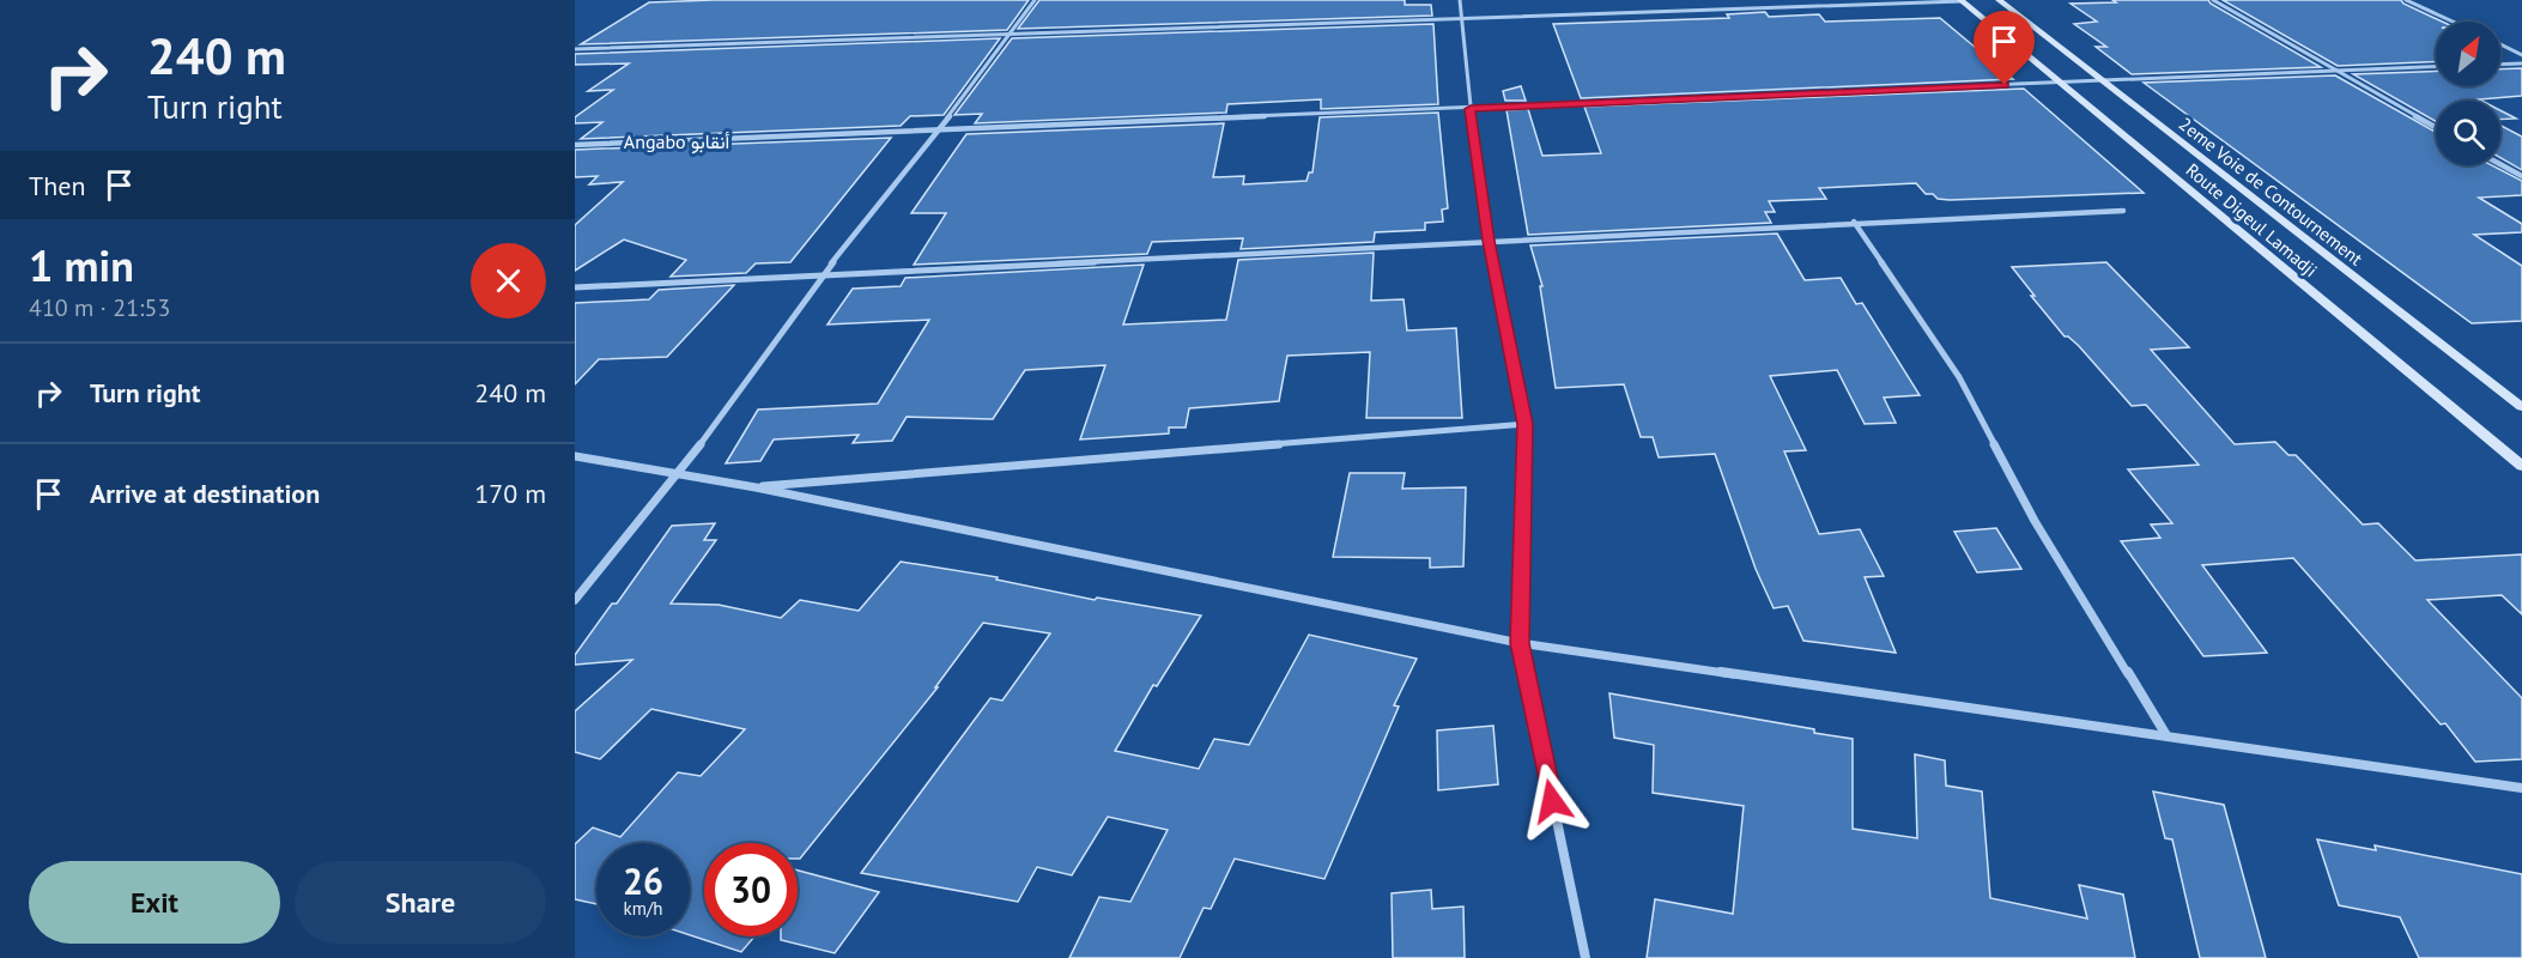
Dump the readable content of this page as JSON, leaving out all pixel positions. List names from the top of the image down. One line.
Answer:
{"streets":{"main road":["2eme Voie de Contournement","Route Digeul Lamadji"]},"districts":["Angabo أنقابو"],"north":"top right","page":{"turn":["240 m","Turn right"],"then":"Then","heading":["1 min","410 m · 21:53"],"list":[{"name":"Turn right","value":"240 m"},{"name":"Arrive at destination","value":"170 m"}],"speed":"26 km/h","limit":"30","buttons":["Exit","Share"]}}
